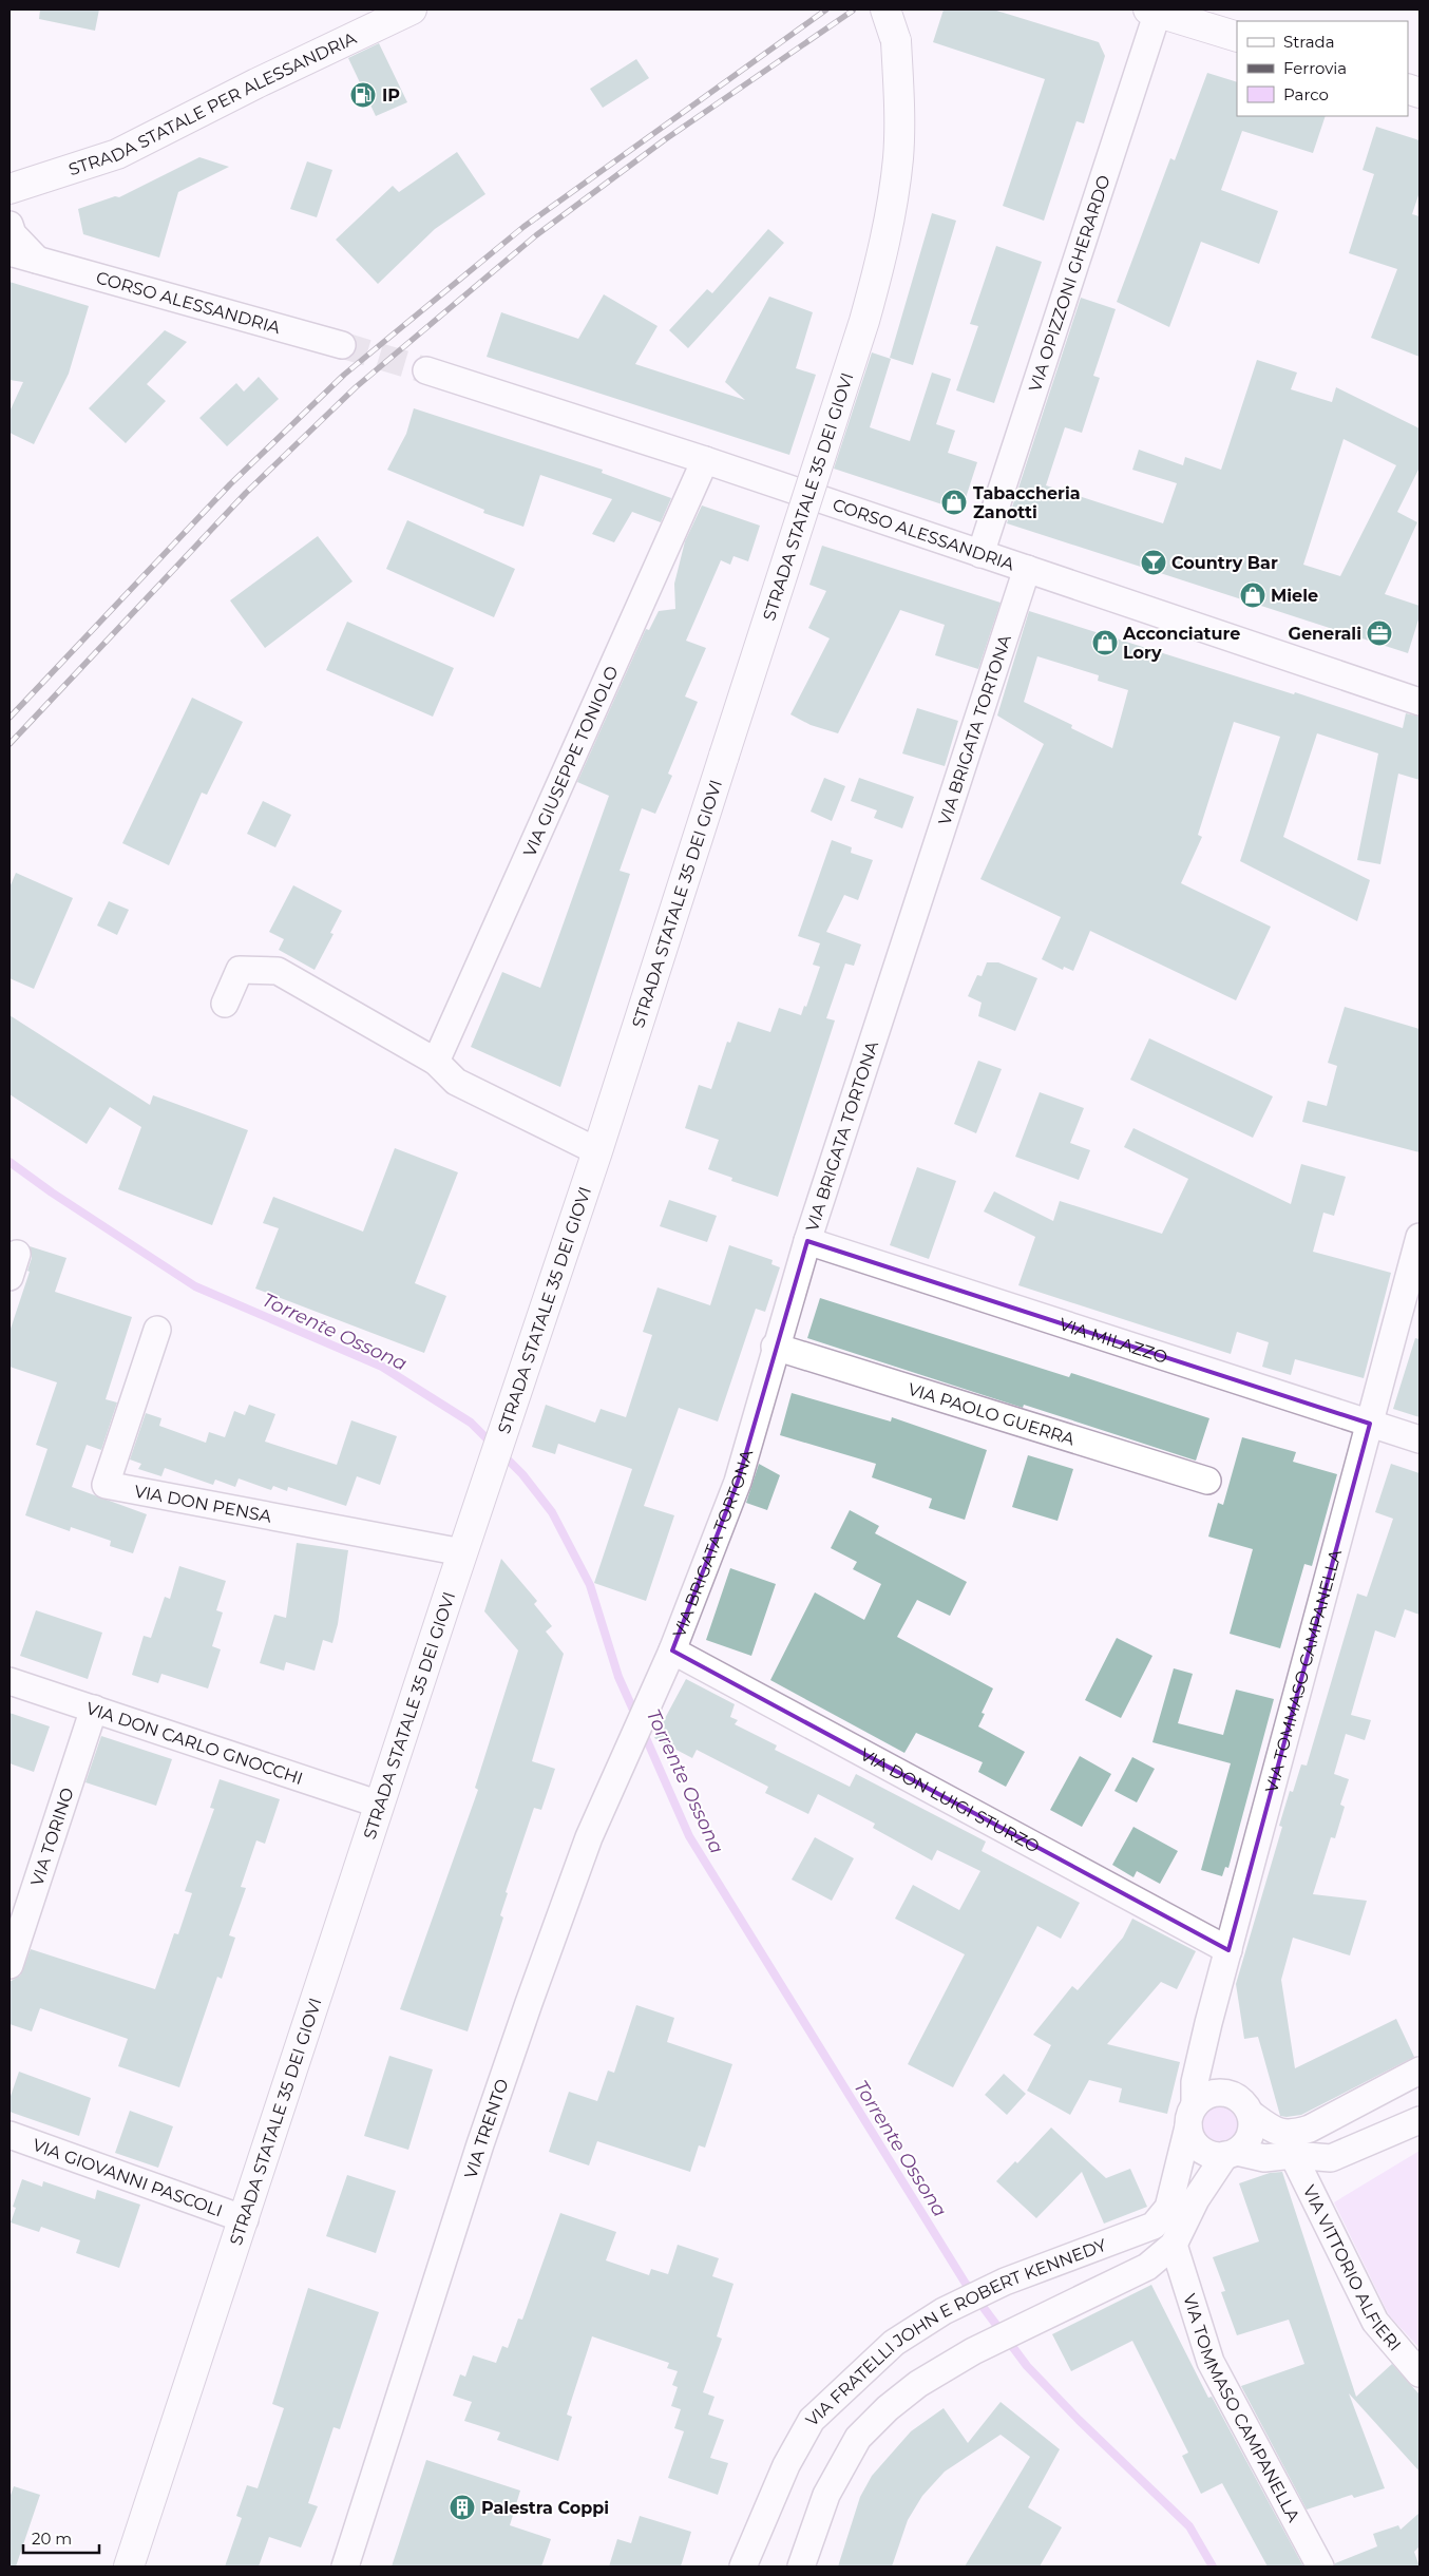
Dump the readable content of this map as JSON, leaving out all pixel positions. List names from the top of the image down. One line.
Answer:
{"streets":{"main road":["STRADA STATALE PER ALESSANDRIA","STRADA STATALE 35 DEI GIOVI"],"street":["VIA OPIZZONI GHERARDO","CORSO ALESSANDRIA","VIA BRIGATA TORTONA","VIA GIUSEPPE TONIOLO","VIA MILAZZO","VIA PAOLO GUERRA","VIA DON PENSA","VIA TOMMASO CAMPANELLA","VIA DON CARLO GNOCCHI","VIA DON LUIGI STURZO","VIA TORINO","VIA TRENTO","VIA GIOVANNI PASCOLI","VIA VITTORIO ALFIERI","VIA FRATELLI JOHN E ROBERT KENNEDY"]},"crossings":[["VIA OPIZZONI GHERARDO","CORSO ALESSANDRIA"],["CORSO ALESSANDRIA","VIA BRIGATA TORTONA"],["CORSO ALESSANDRIA","VIA GIUSEPPE TONIOLO"],["STRADA STATALE 35 DEI GIOVI","VIA DON PENSA"],["STRADA STATALE 35 DEI GIOVI","VIA DON CARLO GNOCCHI"],["STRADA STATALE 35 DEI GIOVI","VIA GIOVANNI PASCOLI"],["VIA BRIGATA TORTONA","VIA MILAZZO"],["VIA BRIGATA TORTONA","VIA PAOLO GUERRA"],["VIA BRIGATA TORTONA","VIA DON LUIGI STURZO"],["VIA BRIGATA TORTONA","VIA TRENTO"],["VIA MILAZZO","VIA TOMMASO CAMPANELLA"],["VIA TOMMASO CAMPANELLA","VIA DON LUIGI STURZO"],["VIA TOMMASO CAMPANELLA","VIA FRATELLI JOHN E ROBERT KENNEDY"],["VIA DON CARLO GNOCCHI","VIA TORINO"]],"water":["Torrente Ossona"],"places":{"fuel station":["IP"],"shop":["Tabaccheria Zanotti","Miele","Acconciature Lory"],"bar":["Country Bar"],"office":["Generali"],"building":["Palestra Coppi"]},"legend":["Strada","Ferrovia","Parco"],"scale_bar":"20 m"}
